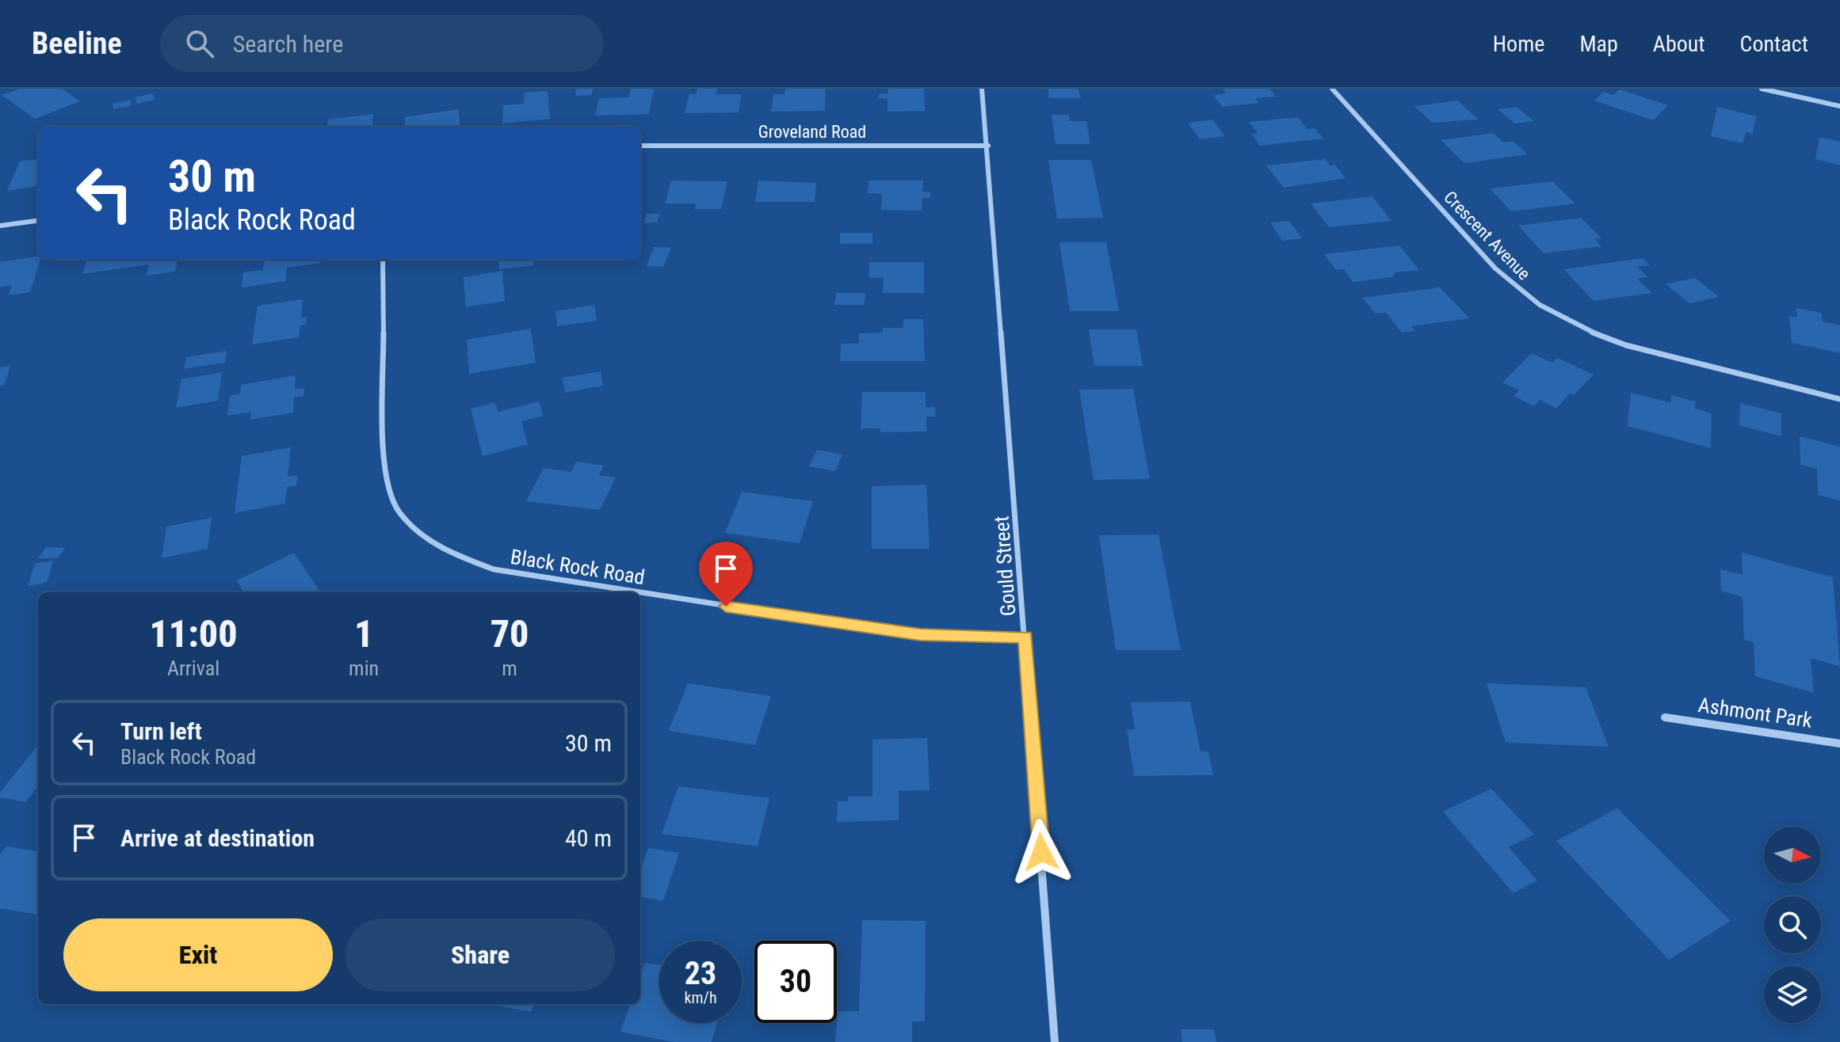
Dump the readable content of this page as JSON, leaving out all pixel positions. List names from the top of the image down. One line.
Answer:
{"streets":{"street":["Groveland Road","Crescent Avenue","Gould Street","Black Rock Road","Ashmont Park"]},"crossings":[["Groveland Road","Gould Street"],["Gould Street","Black Rock Road"]],"north":"right","page":{"header":"Beeline","search":"Search here","nav":["Home","Map","About","Contact"],"turn":["30 m","Black Rock Road"],"eta":["11:00","Arrival","1","min","70","m"],"list":[{"name":"Turn left","note":"Black Rock Road","value":"30 m"},{"name":"Arrive at destination","value":"40 m"}],"buttons":["Exit","Share"],"speed":"23 km/h","limit":"30"}}
